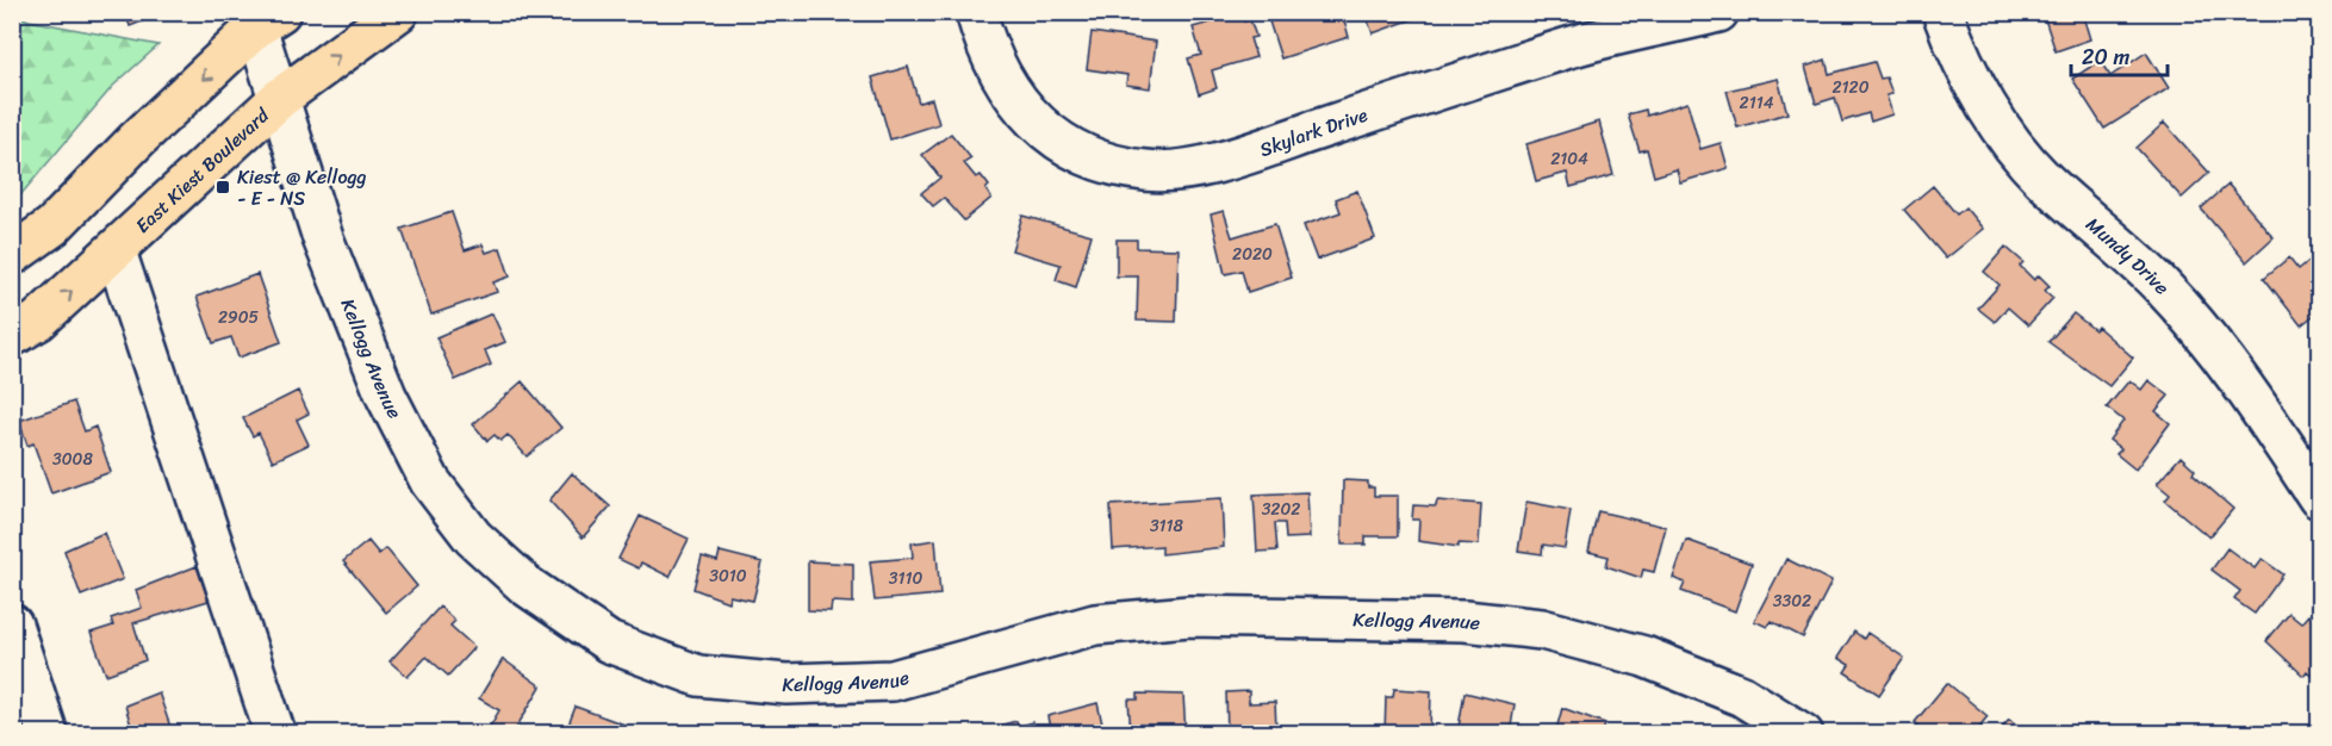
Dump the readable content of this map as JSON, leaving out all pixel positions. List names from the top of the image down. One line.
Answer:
{"streets":{"main road":["East Kiest Boulevard"],"street":["Skylark Drive","Mundy Drive","Kellogg Avenue"]},"crossings":[["East Kiest Boulevard","Kellogg Avenue"]],"places":{"transit":["Kiest @ Kellogg - E - NS"]},"house_numbers":["2120","2114","2104","2020","2905","3008","3202","3118","3010","3110","3302"],"scale_bar":"20 m"}
